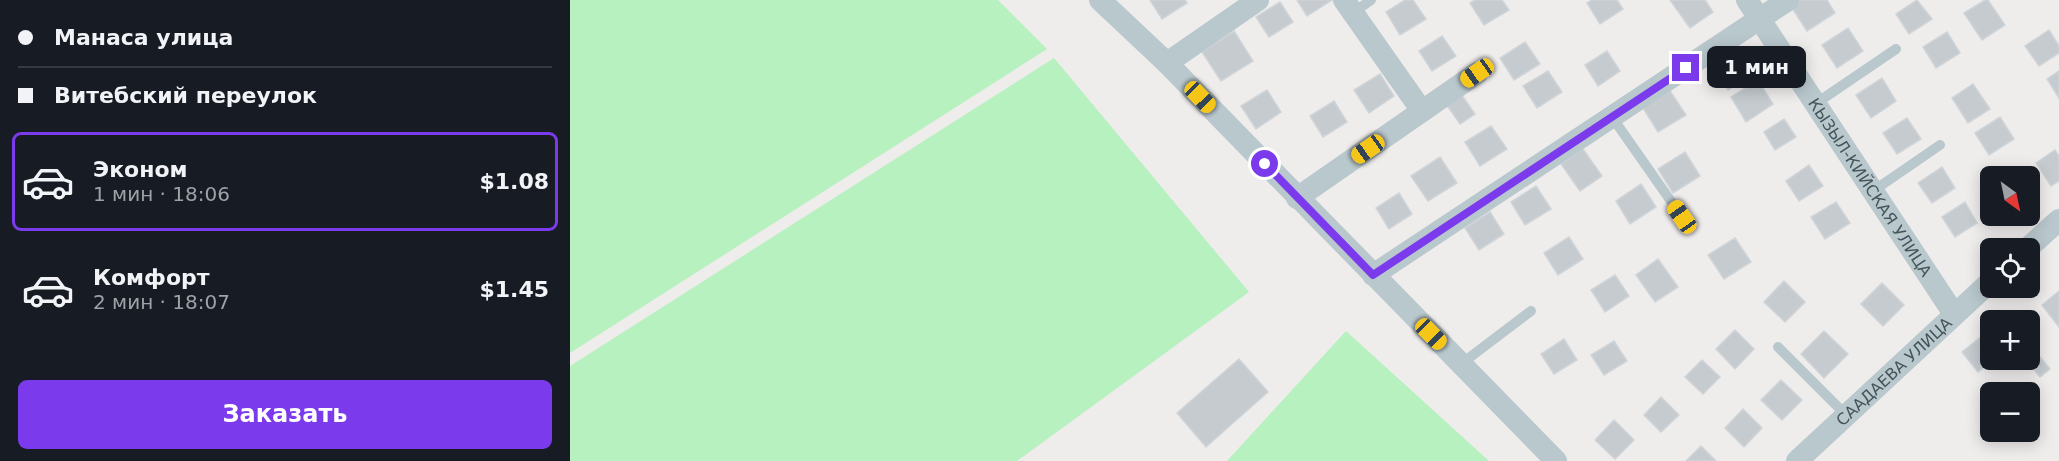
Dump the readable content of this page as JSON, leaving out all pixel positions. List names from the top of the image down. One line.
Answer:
{"streets":{"street":["КЫЗЫЛ-КИЙСКАЯ УЛИЦА","СААДАЕВА УЛИЦА"]},"crossings":[["КЫЗЫЛ-КИЙСКАЯ УЛИЦА","СААДАЕВА УЛИЦА"]],"north":"bottom right","page":{"banner":["Манаса улица","Витебский переулок"],"bubble":"1 мин","list":[{"name":"Эконом","note":"1 мин · 18:06","value":"$1.08"},{"name":"Комфорт","note":"2 мин · 18:07","value":"$1.45"}],"map_buttons":["+","−"],"buttons":"Заказать"}}
